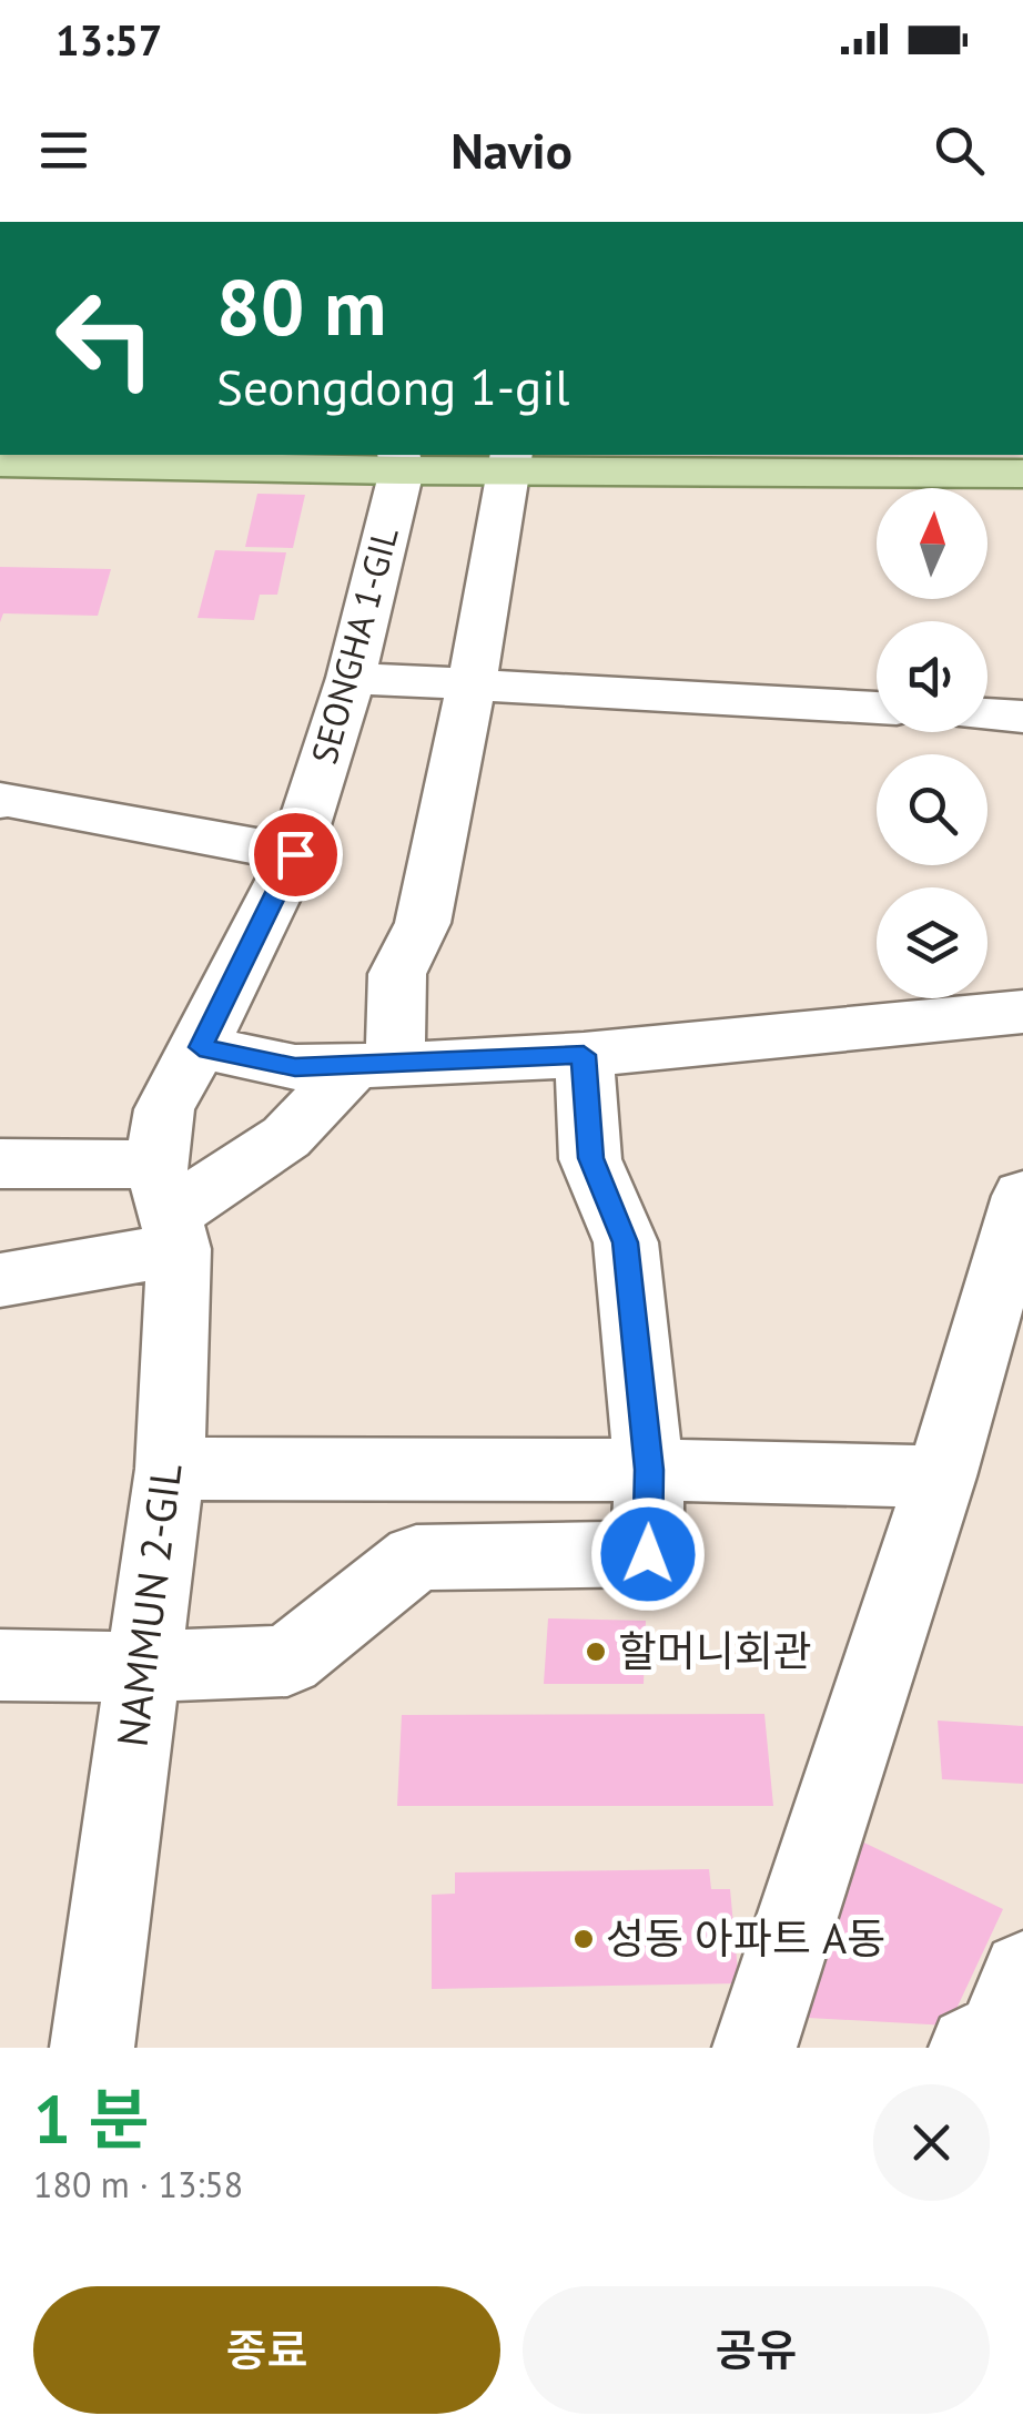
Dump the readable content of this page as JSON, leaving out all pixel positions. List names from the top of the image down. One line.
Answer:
{"streets":{"street":["SEONGHA 1-GIL","NAMMUN 2-GIL"]},"crossings":[["SEONGHA 1-GIL","NAMMUN 2-GIL"]],"places":["할머니회관","성동 아파트 A동"],"north":"top","page":{"status":"13:57","header":"Navio","turn":["80 m","Seongdong 1-gil"],"heading":["1 분","180 m · 13:58"],"buttons":["종료","공유"]}}
